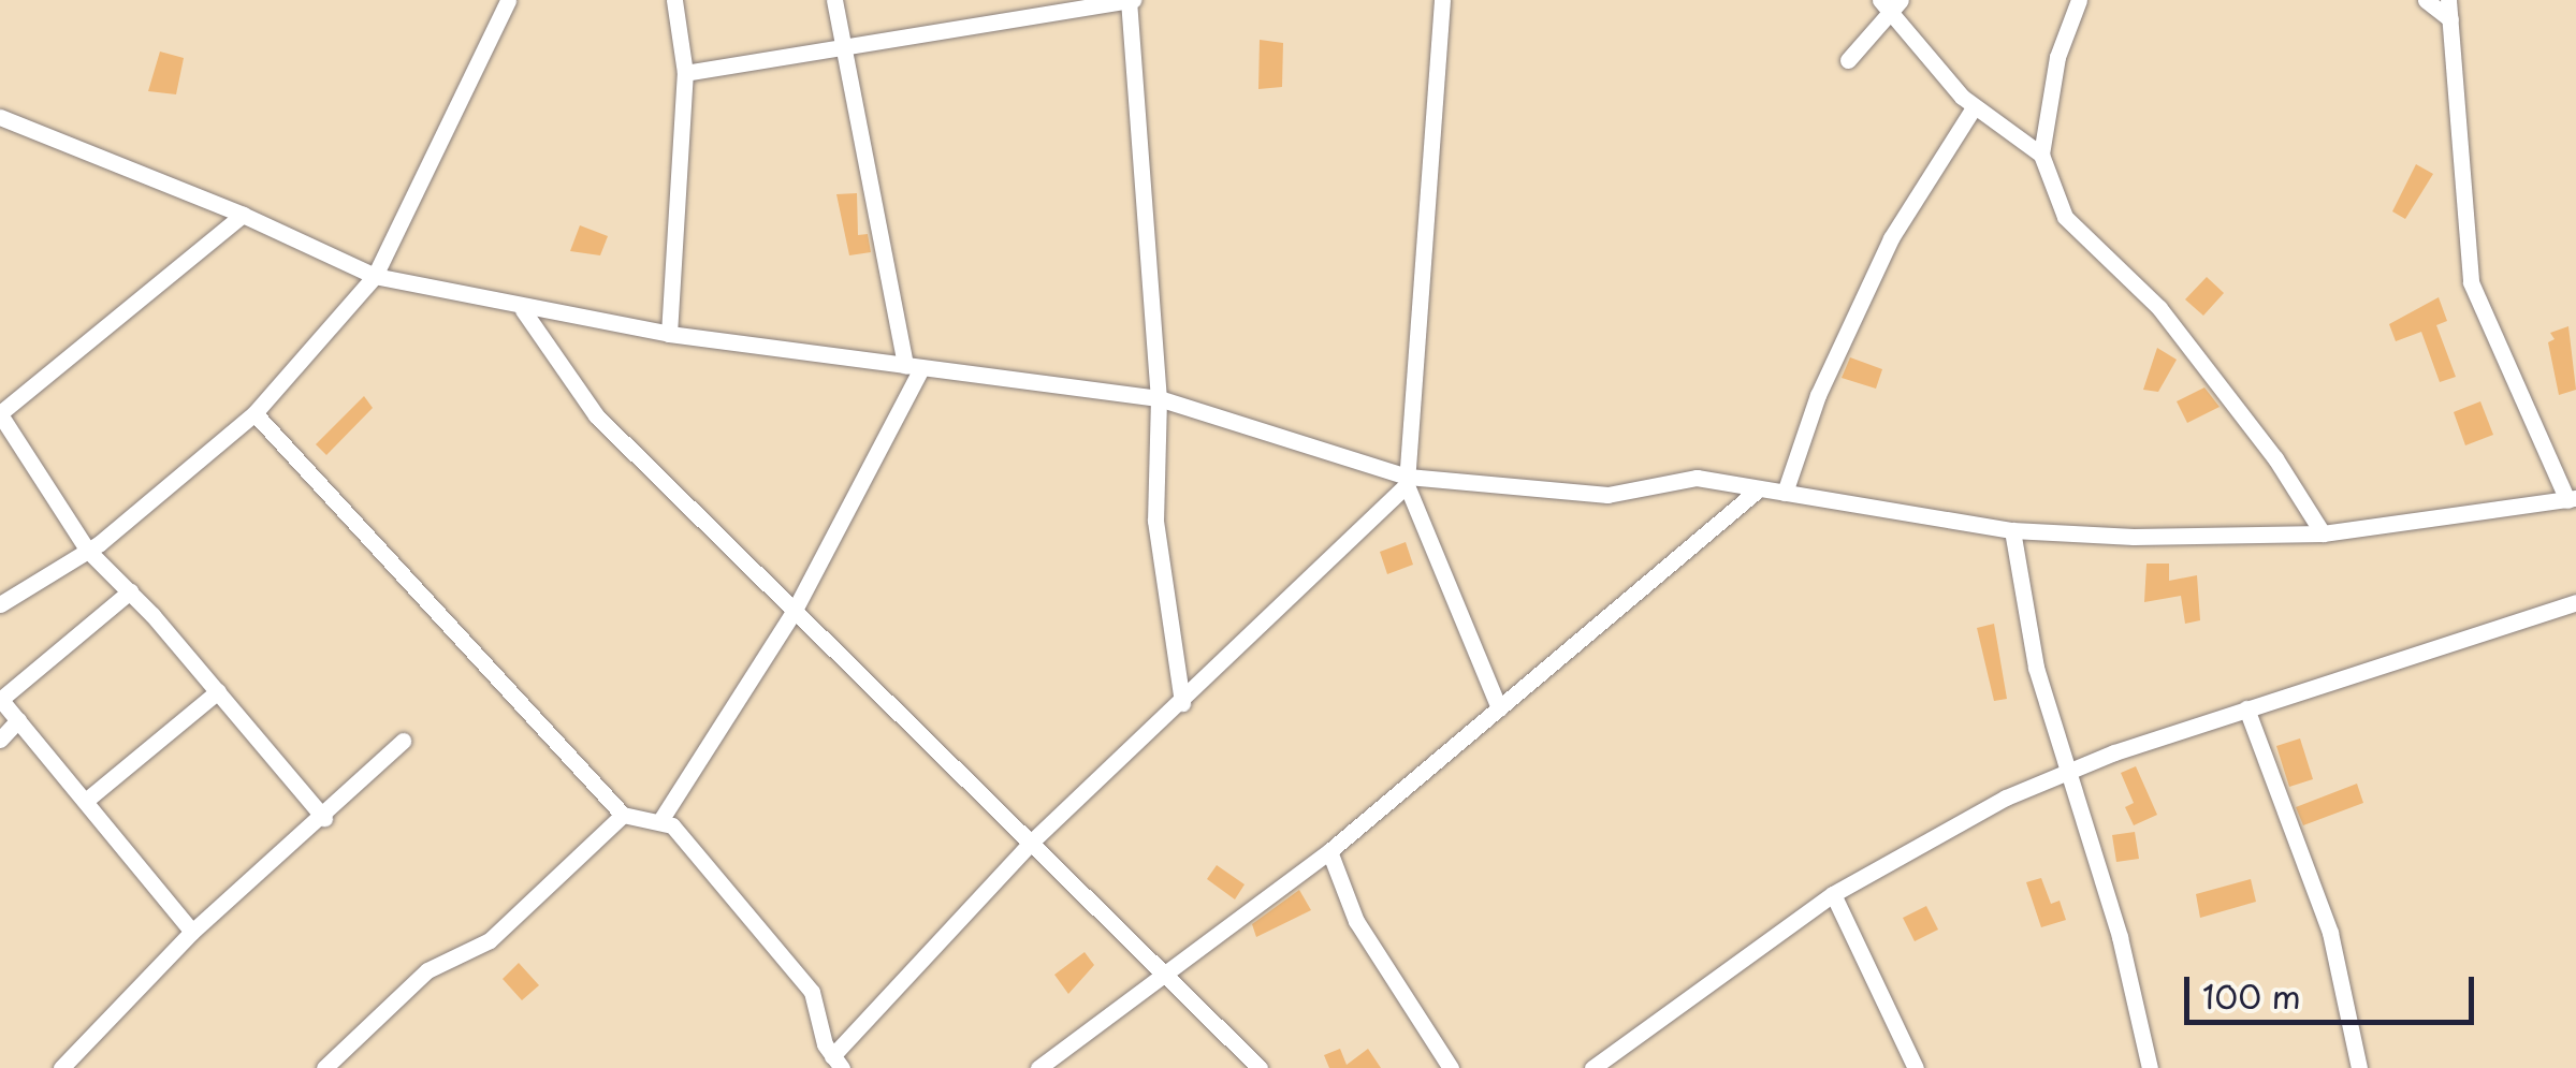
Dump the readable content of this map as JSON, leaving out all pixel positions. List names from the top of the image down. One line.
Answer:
{"scale_bar":"100 m"}
